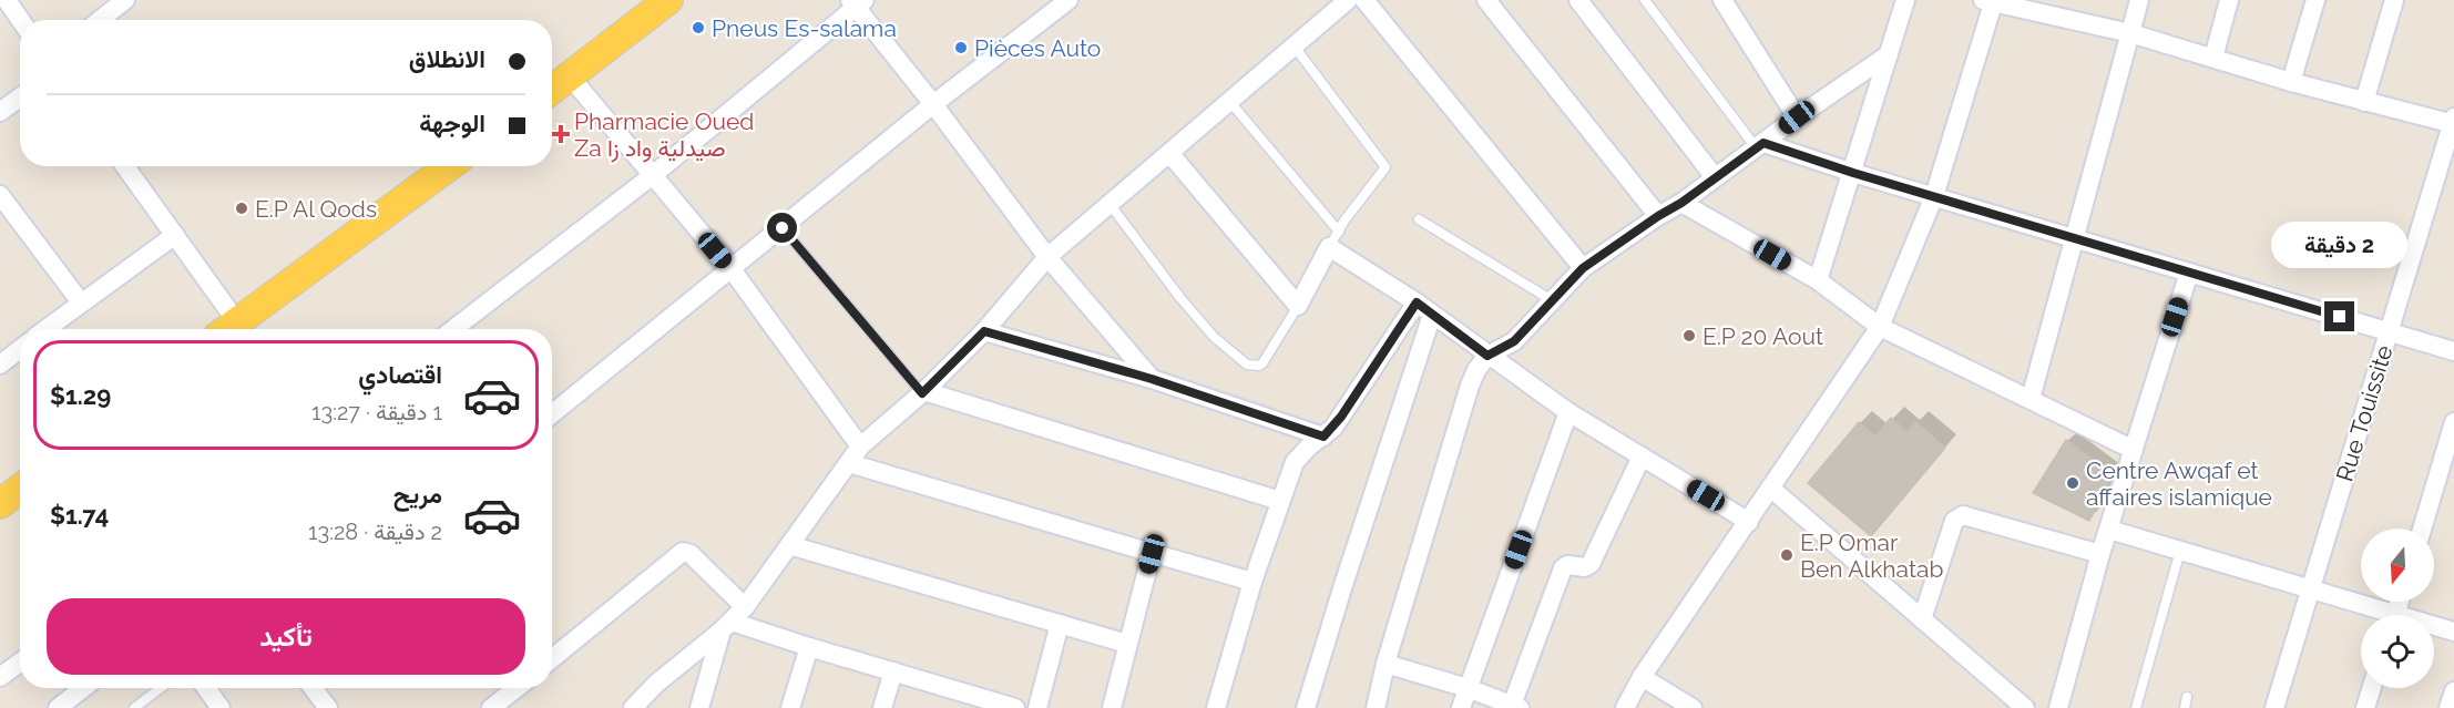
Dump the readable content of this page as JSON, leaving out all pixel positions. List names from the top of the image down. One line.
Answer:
{"streets":{"street":["Rue Touissite"]},"places":{"other":["Pneus Es-salama","Pièces Auto","E.P Al Qods","E.P 20 Aout","Centre Awqaf et affaires islamique","E.P Omar Ben Alkhatab"],"health":["Pharmacie Oued Za صيدلية واد زا"]},"north":"bottom","page":{"banner":["الانطلاق","الوجهة"],"bubble":"2 دقيقة","list":[{"name":"اقتصادي","note":"1 دقيقة · 13:27","value":"$1.29"},{"name":"مريح","note":"2 دقيقة · 13:28","value":"$1.74"}],"buttons":"تأكيد"}}
